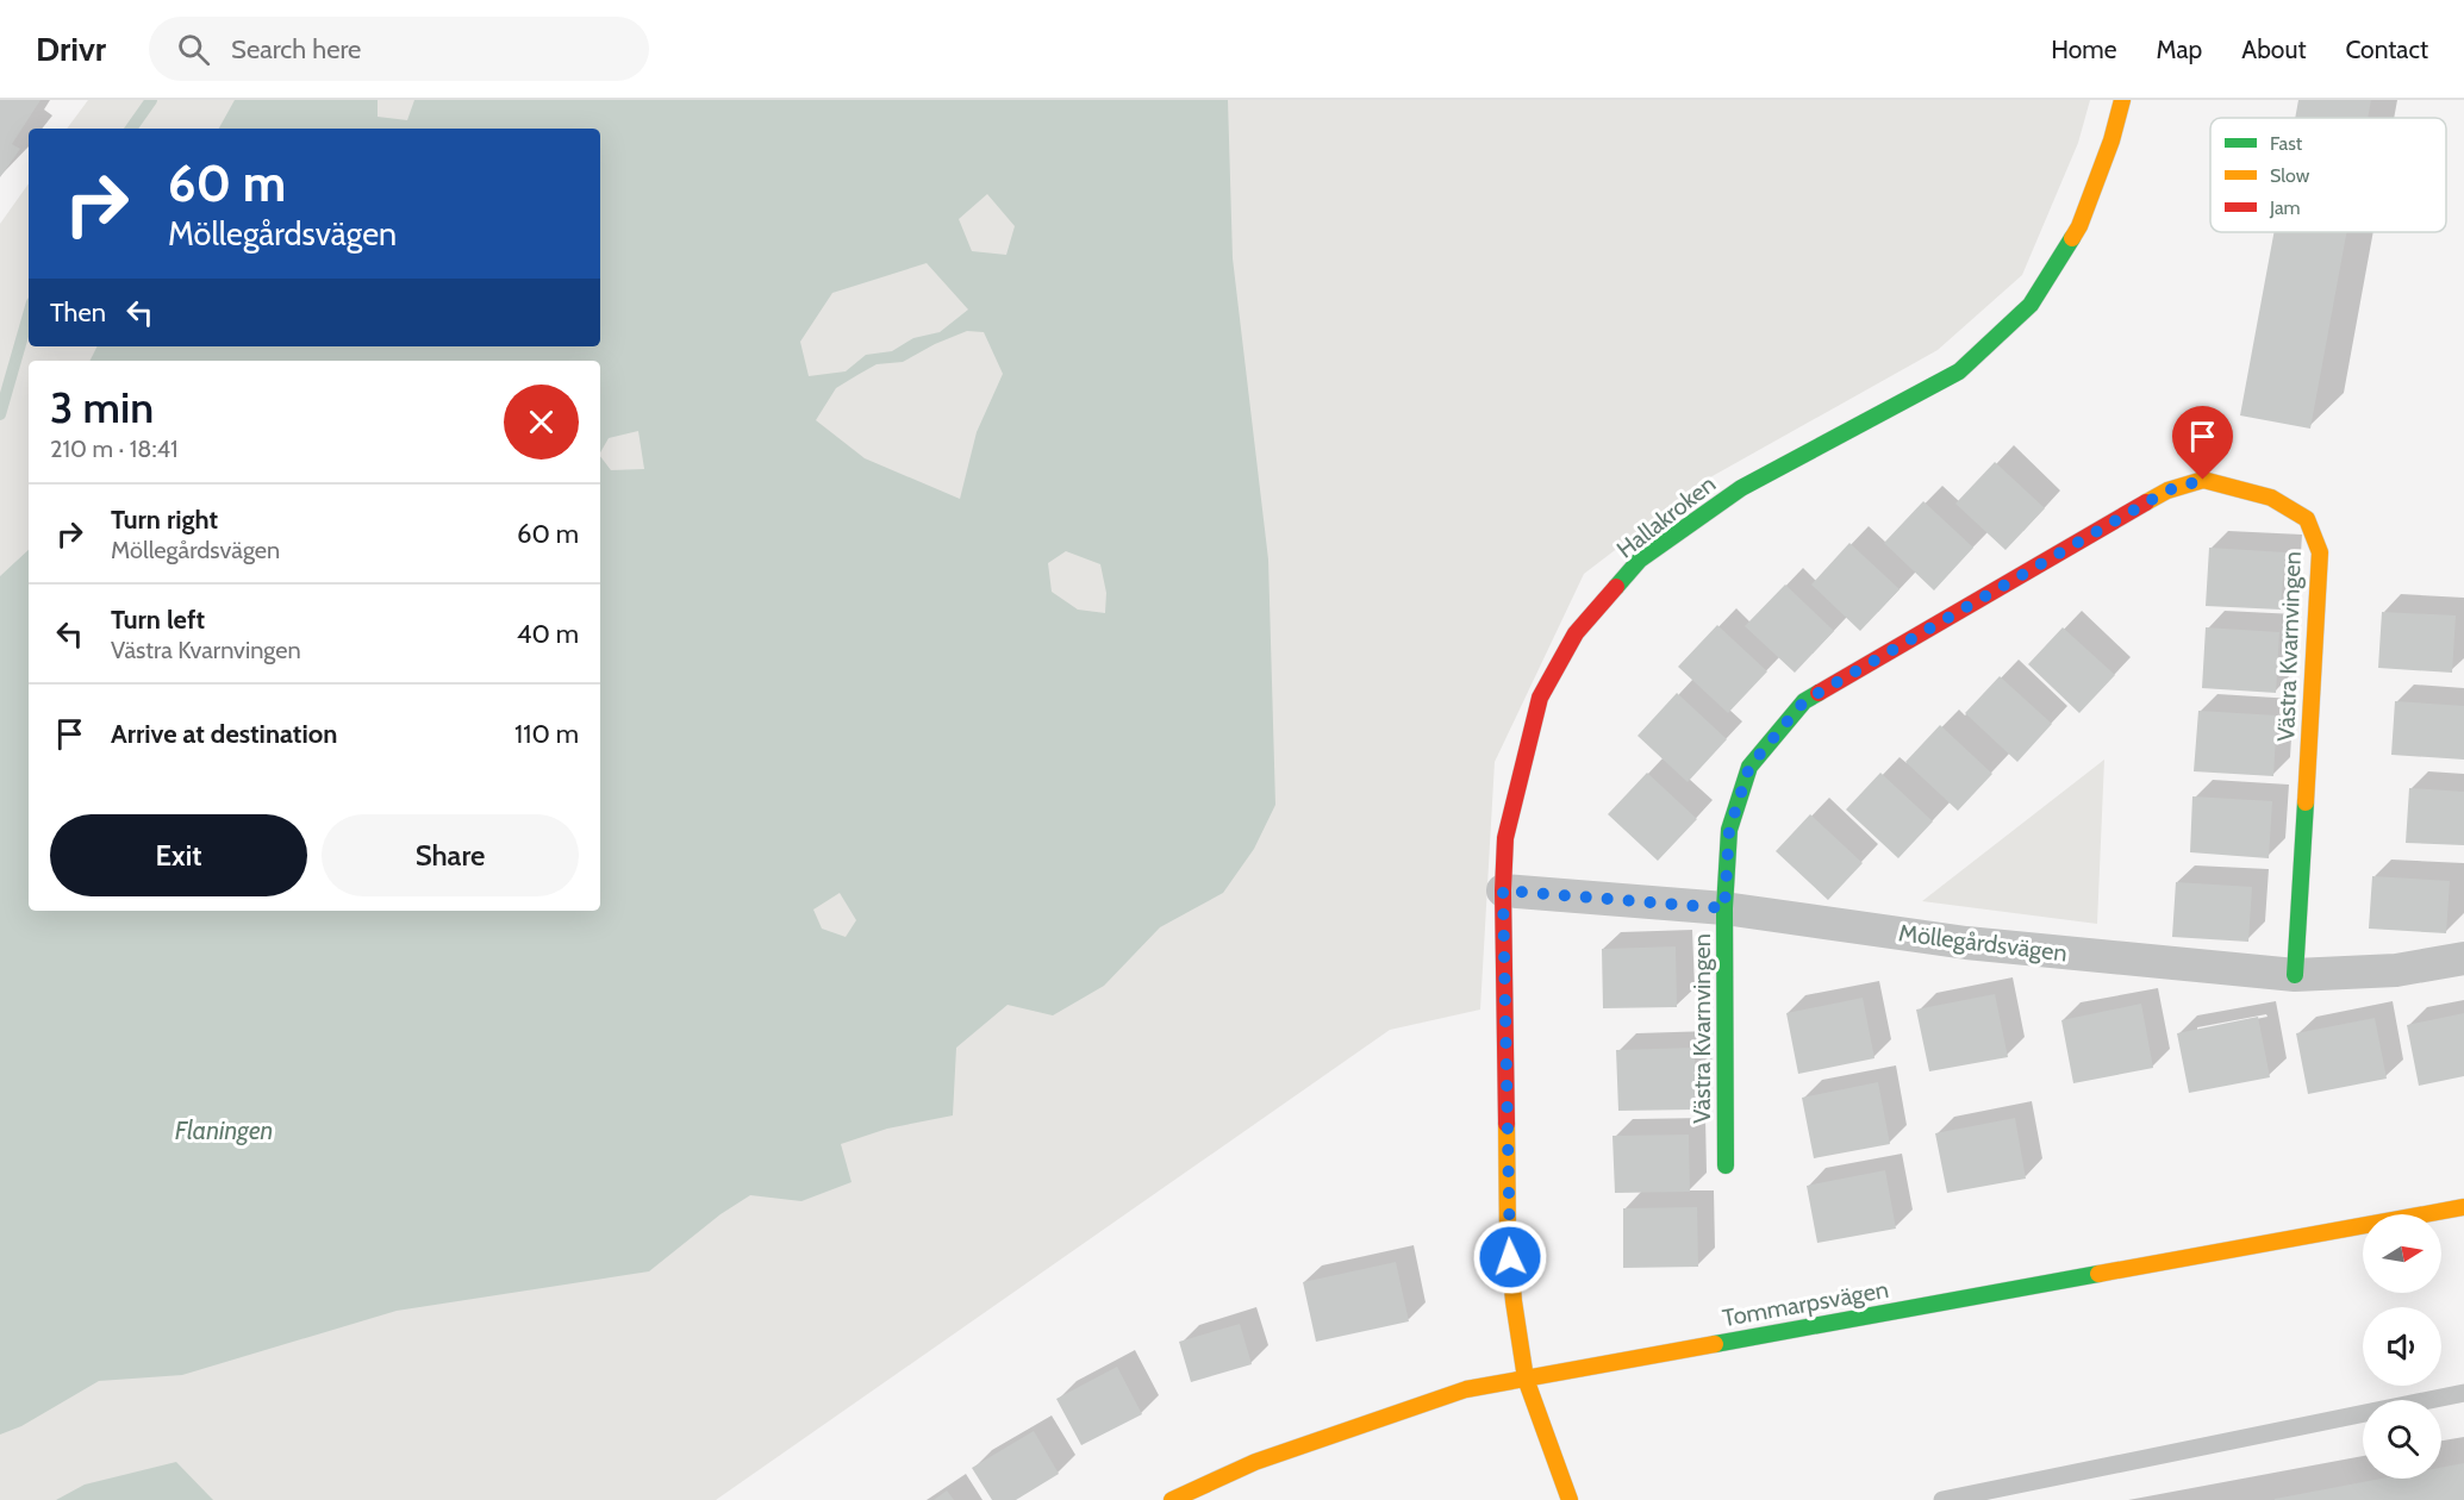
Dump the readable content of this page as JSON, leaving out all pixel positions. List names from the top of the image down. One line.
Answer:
{"streets":{"street":["Hallakroken","Västra Kvarnvingen","Möllegårdsvägen","Tommarpsvägen"]},"crossings":[["Hallakroken","Möllegårdsvägen"],["Hallakroken","Tommarpsvägen"],["Västra Kvarnvingen","Möllegårdsvägen"]],"water":["Flaningen"],"legend":["Fast","Slow","Jam"],"north":"right","page":{"header":"Drivr","search":"Search here","nav":["Home","Map","About","Contact"],"turn":["60 m","Möllegårdsvägen"],"then":"Then","heading":["3 min","210 m · 18:41"],"list":[{"name":"Turn right","note":"Möllegårdsvägen","value":"60 m"},{"name":"Turn left","note":"Västra Kvarnvingen","value":"40 m"},{"name":"Arrive at destination","value":"110 m"}],"buttons":["Exit","Share"]}}
